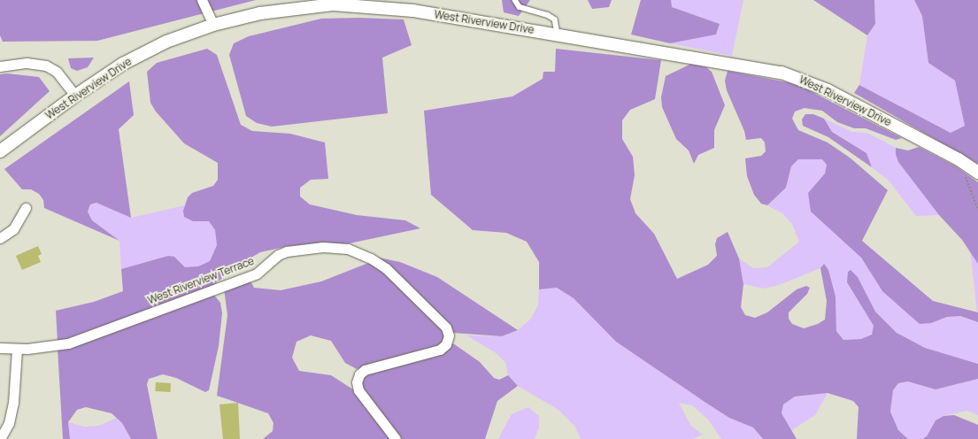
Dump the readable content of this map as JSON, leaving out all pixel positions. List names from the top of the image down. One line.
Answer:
{"streets":{"street":["West Riverview Drive","West Riverview Terrace"]}}
